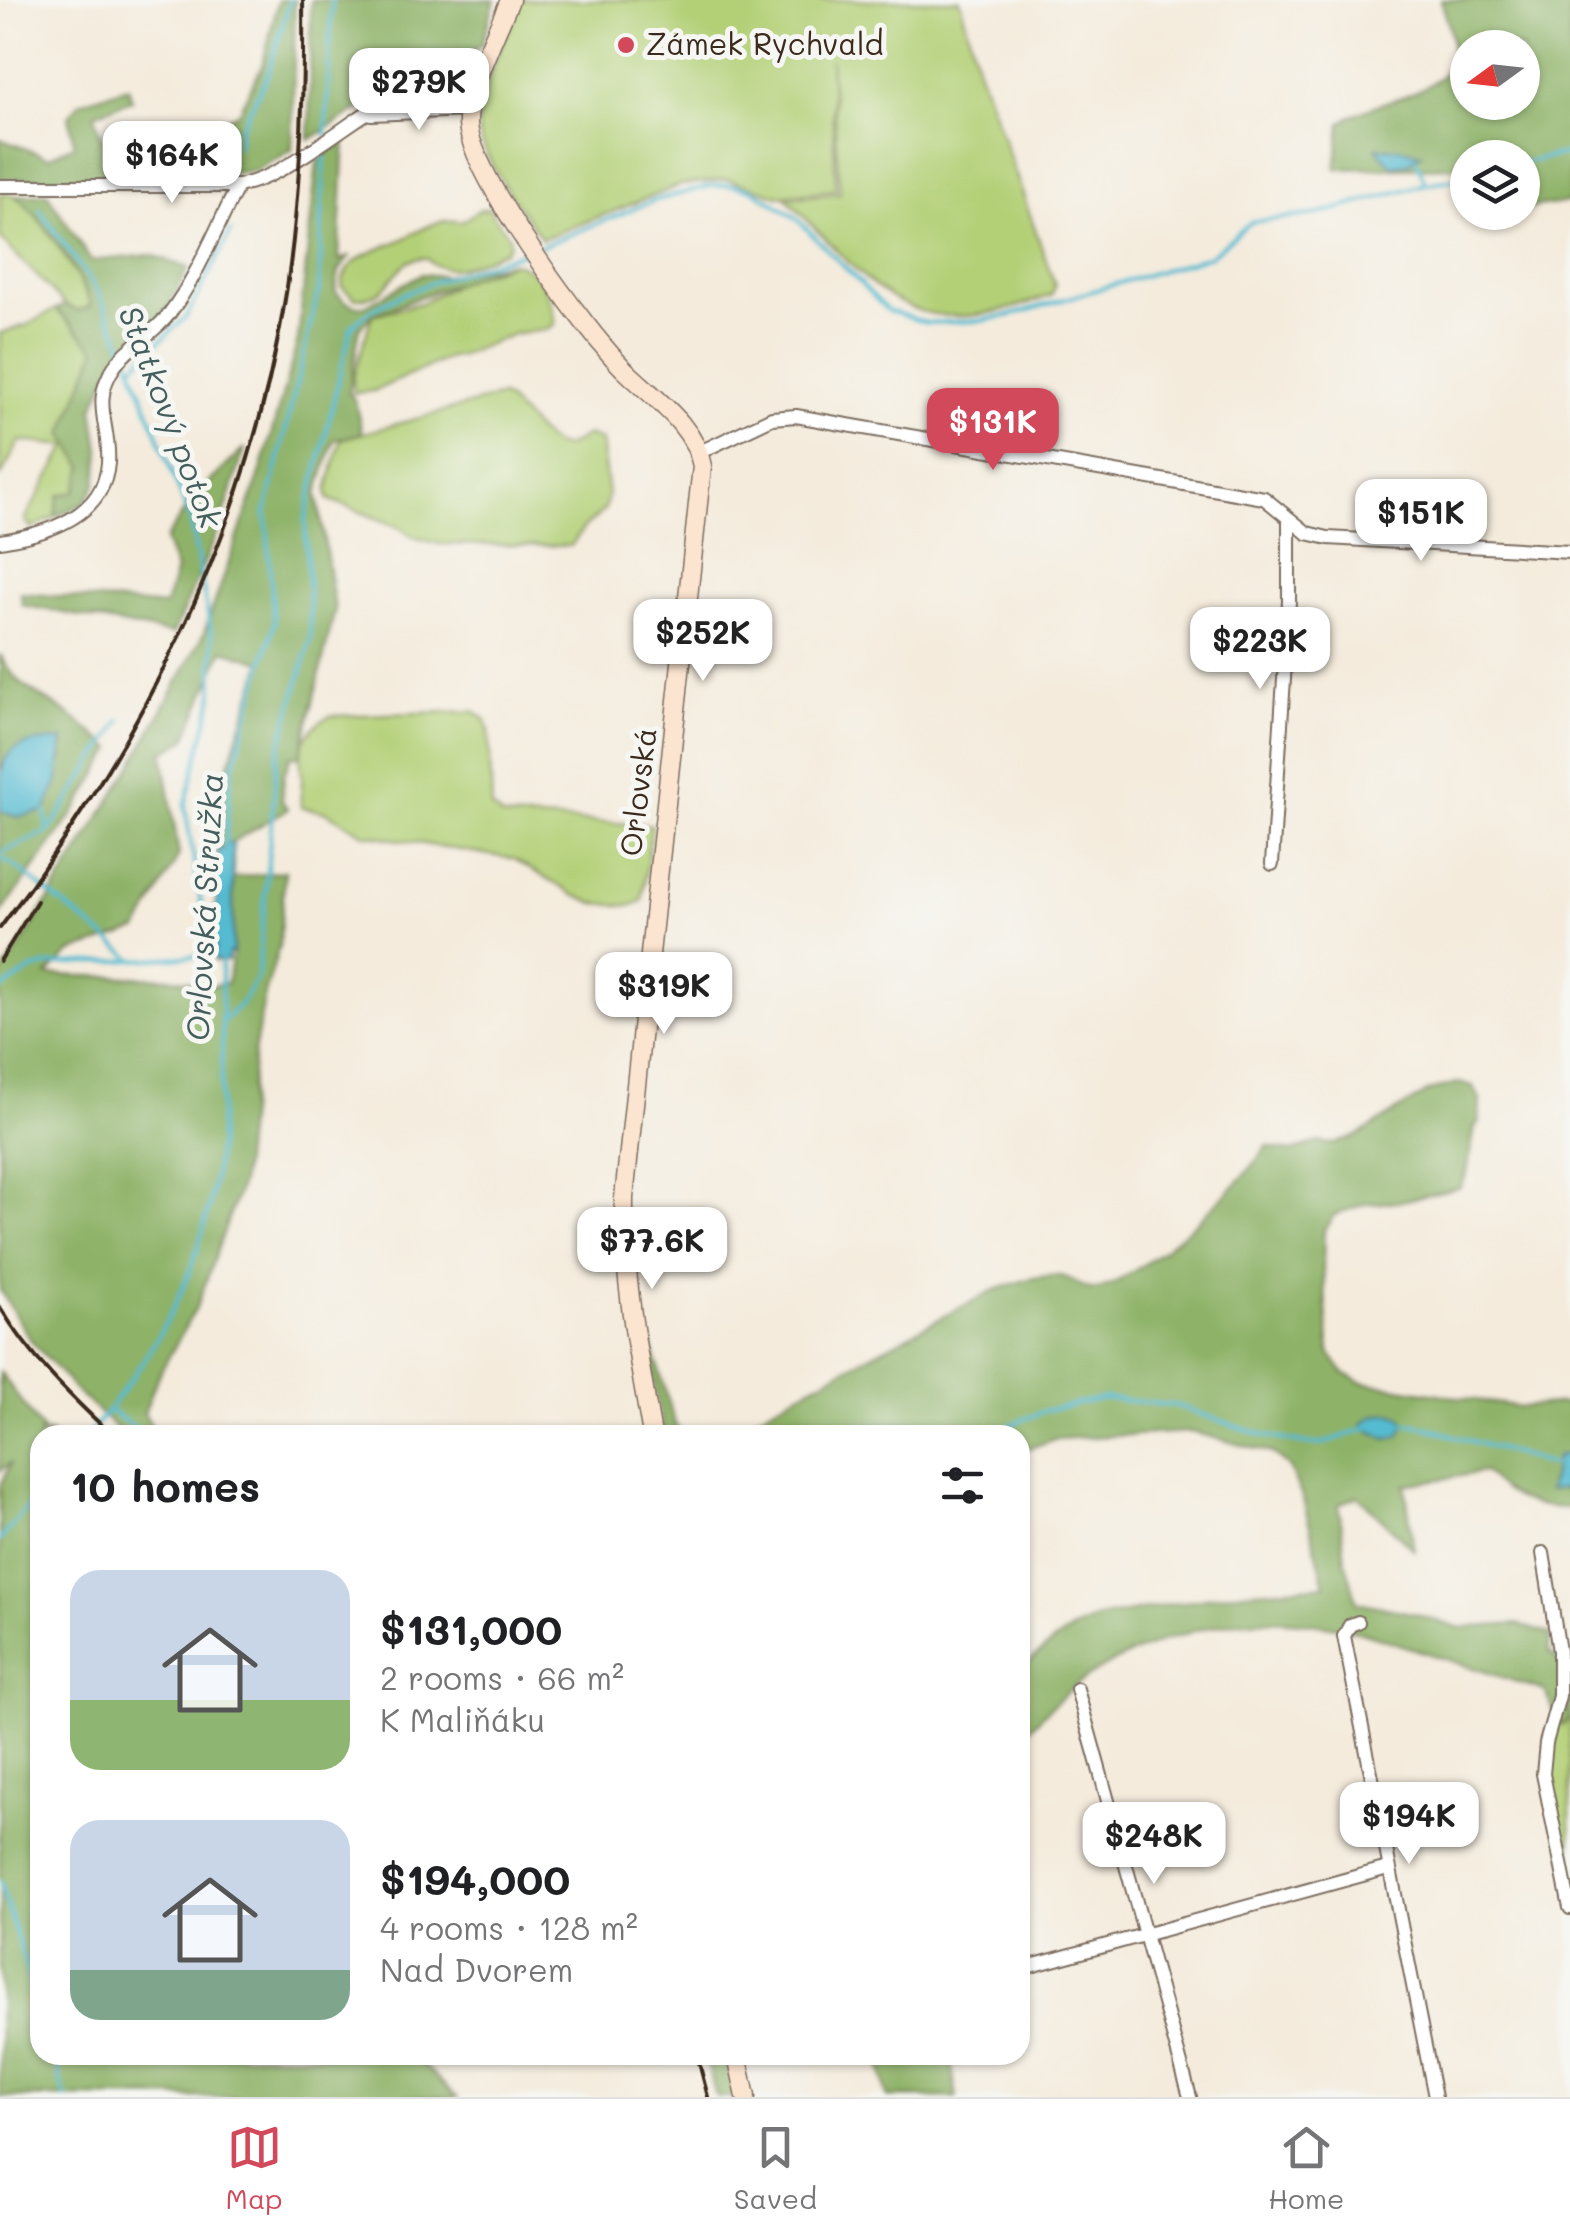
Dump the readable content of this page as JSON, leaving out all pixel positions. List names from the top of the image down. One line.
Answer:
{"streets":{"main road":["Orlovská"]},"water":["Statkový potok","Orlovská Stružka"],"places":["Zámek Rychvald"],"north":"left","page":{"price":["$279K","$164K","$131K","$151K","$252K","$223K","$319K","$77.6K","$194K","$248K"],"heading":"10 homes","list":[{"name":"$131,000","note":"2 rooms · 66 m² · K Maliňáku"},{"name":"$194,000","note":"4 rooms · 128 m² · Nad Dvorem"}],"tabs":["Map","Saved","Home"]}}
